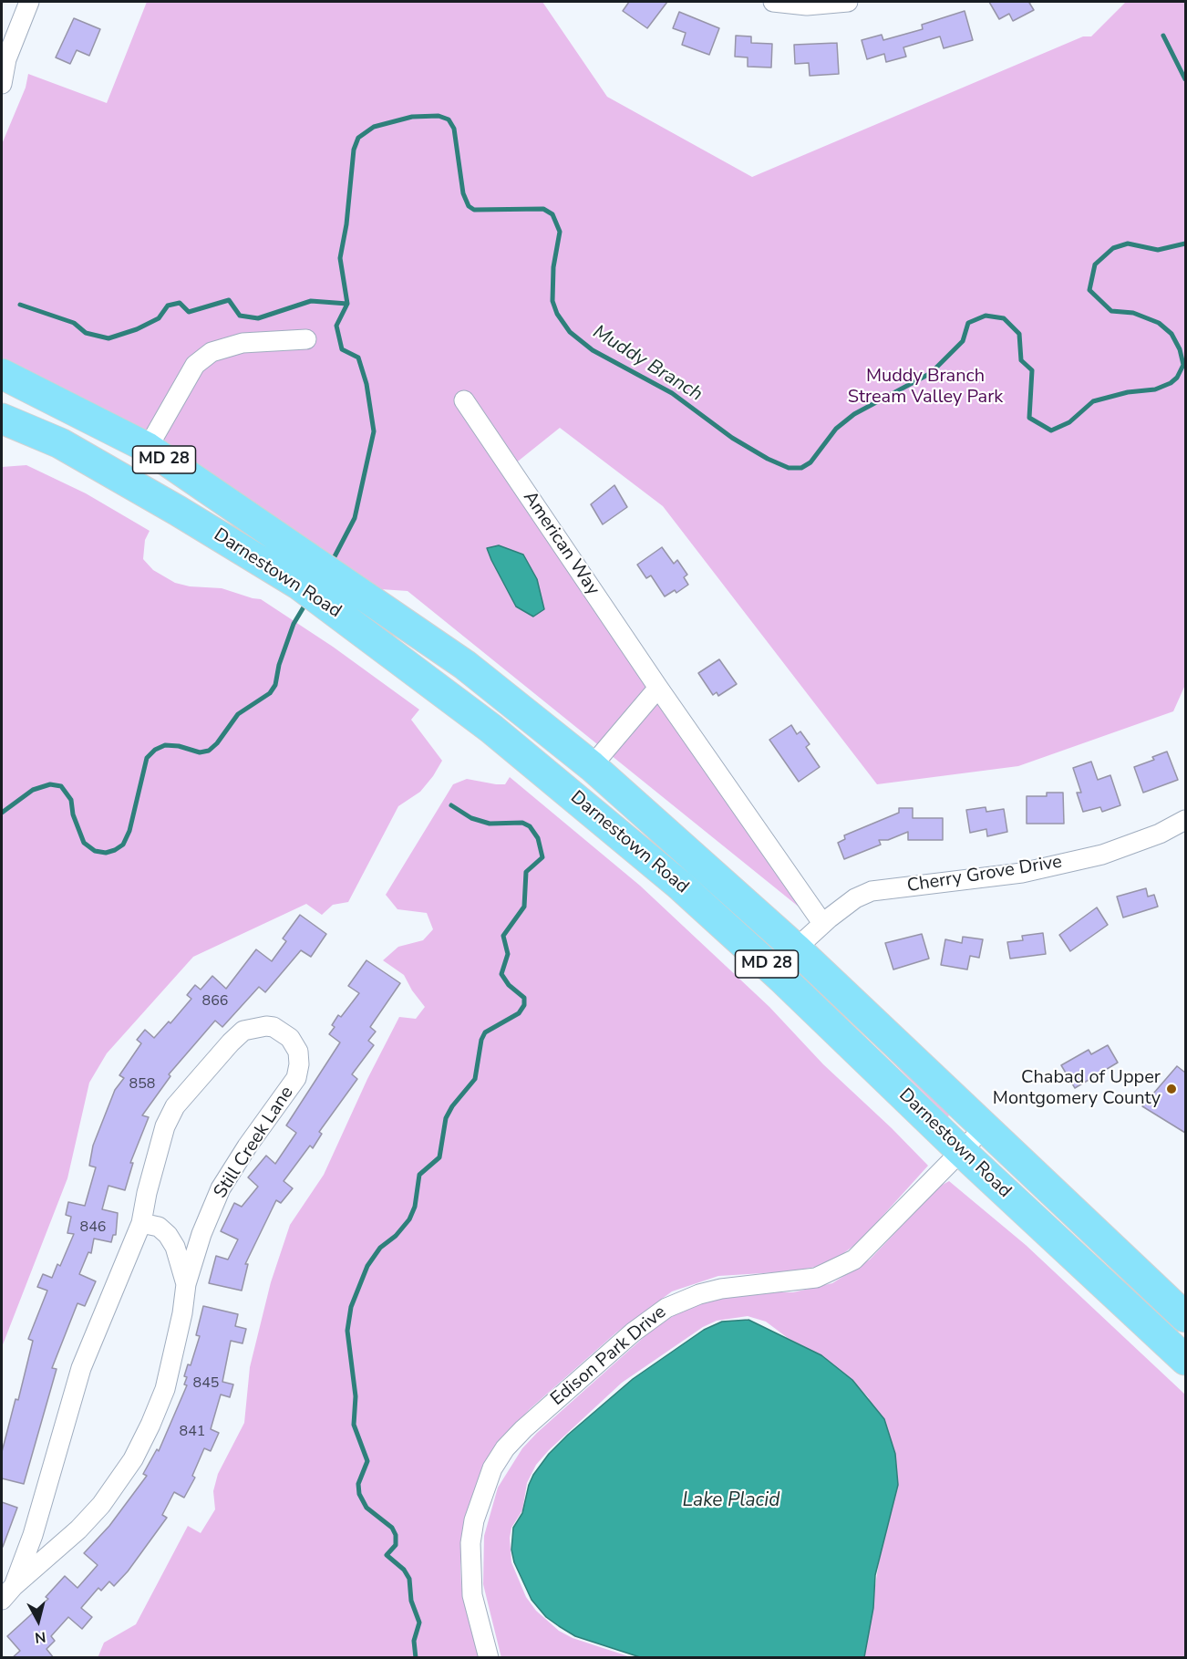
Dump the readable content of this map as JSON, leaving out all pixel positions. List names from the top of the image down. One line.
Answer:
{"streets":{"main road":["MD 28","Darnestown Road"],"street":["American Way","Cherry Grove Drive","Still Creek Lane","Edison Park Drive"]},"crossings":[["American Way","Cherry Grove Drive"],["Darnestown Road","Cherry Grove Drive"],["Darnestown Road","Edison Park Drive"]],"water":["Muddy Branch","Lake Placid"],"parks":["Muddy Branch Stream Valley Park"],"places":["Chabad of Upper Montgomery County"],"house_numbers":["866","858","846","845","841"],"north":"bottom"}
